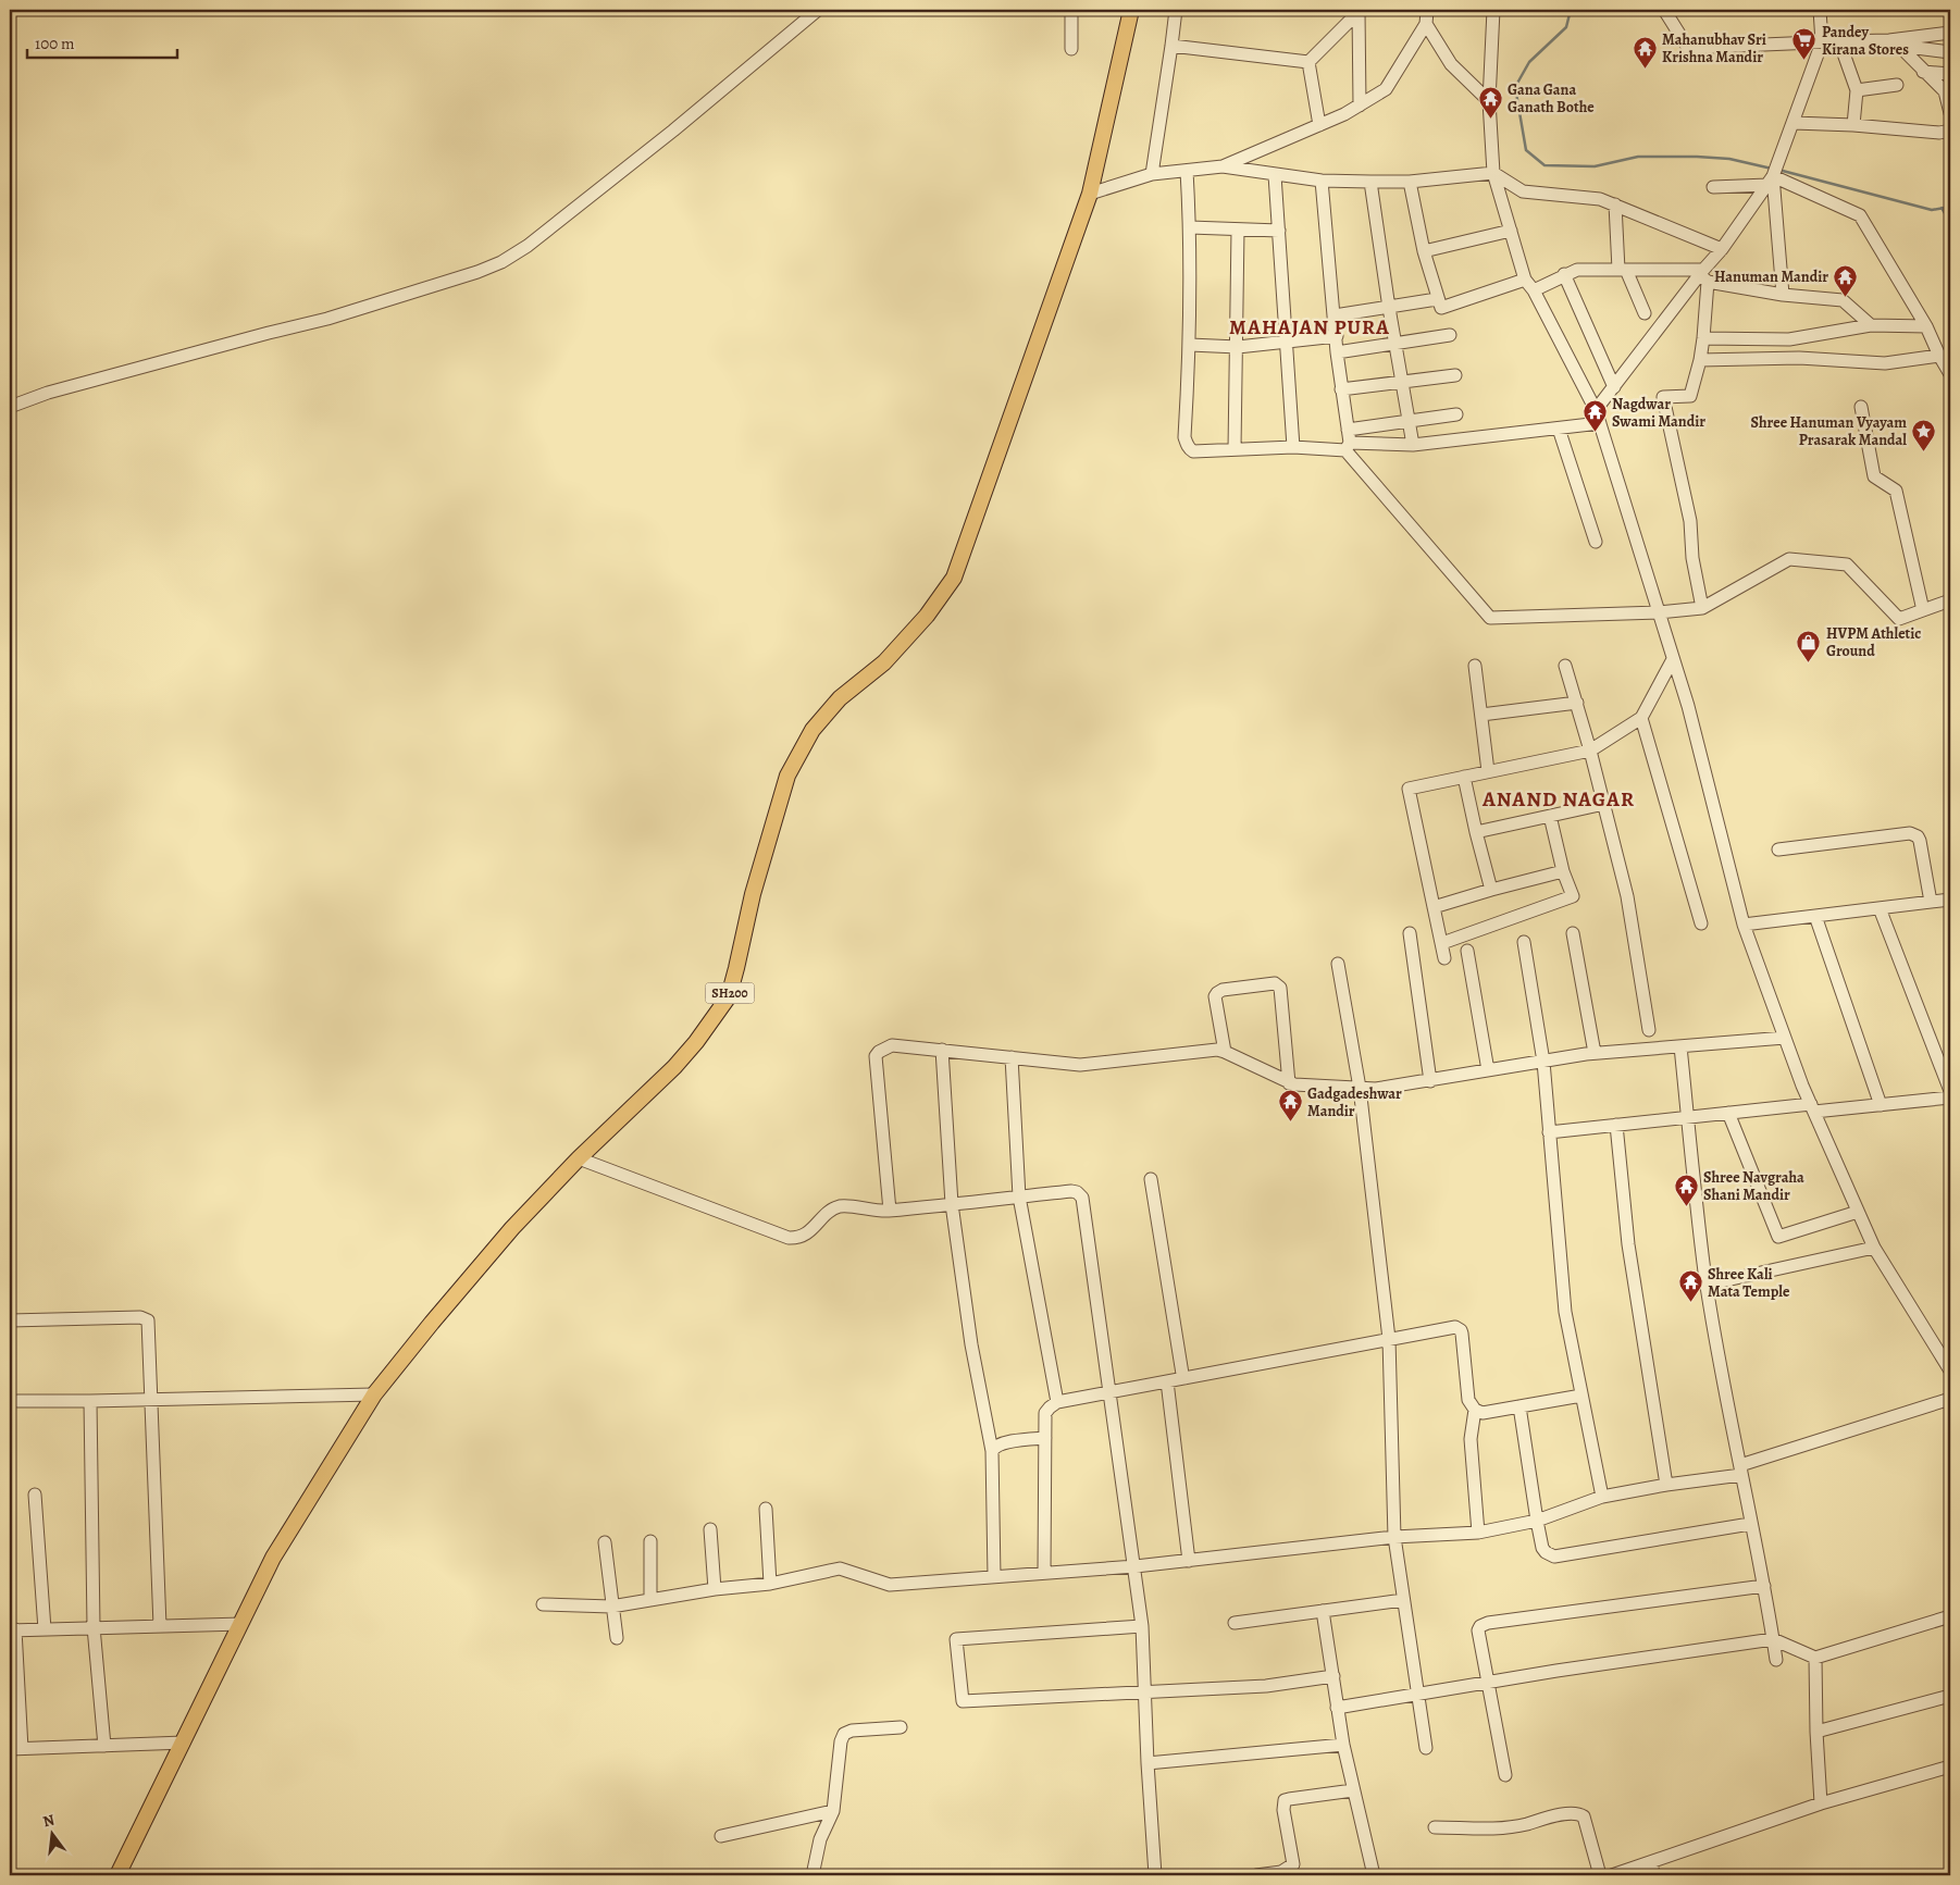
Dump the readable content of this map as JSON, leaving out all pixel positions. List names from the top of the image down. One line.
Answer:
{"streets":{"main road":["SH200"]},"districts":["MAHAJAN PURA","ANAND NAGAR"],"places":{"supermarket":["Pandey Kirana Stores"],"temple":["Mahanubhav Sri Krishna Mandir","Gana Gana Ganath Bothe","Hanuman Mandir","Nagdwar Swami Mandir","Gadgadeshwar Mandir","Shree Navgraha Shani Mandir","Shree Kali Mata Temple"],"place":["Shree Hanuman Vyayam Prasarak Mandal"],"shop":["HVPM Athletic Ground"]},"scale_bar":"100 m","north":"top"}
